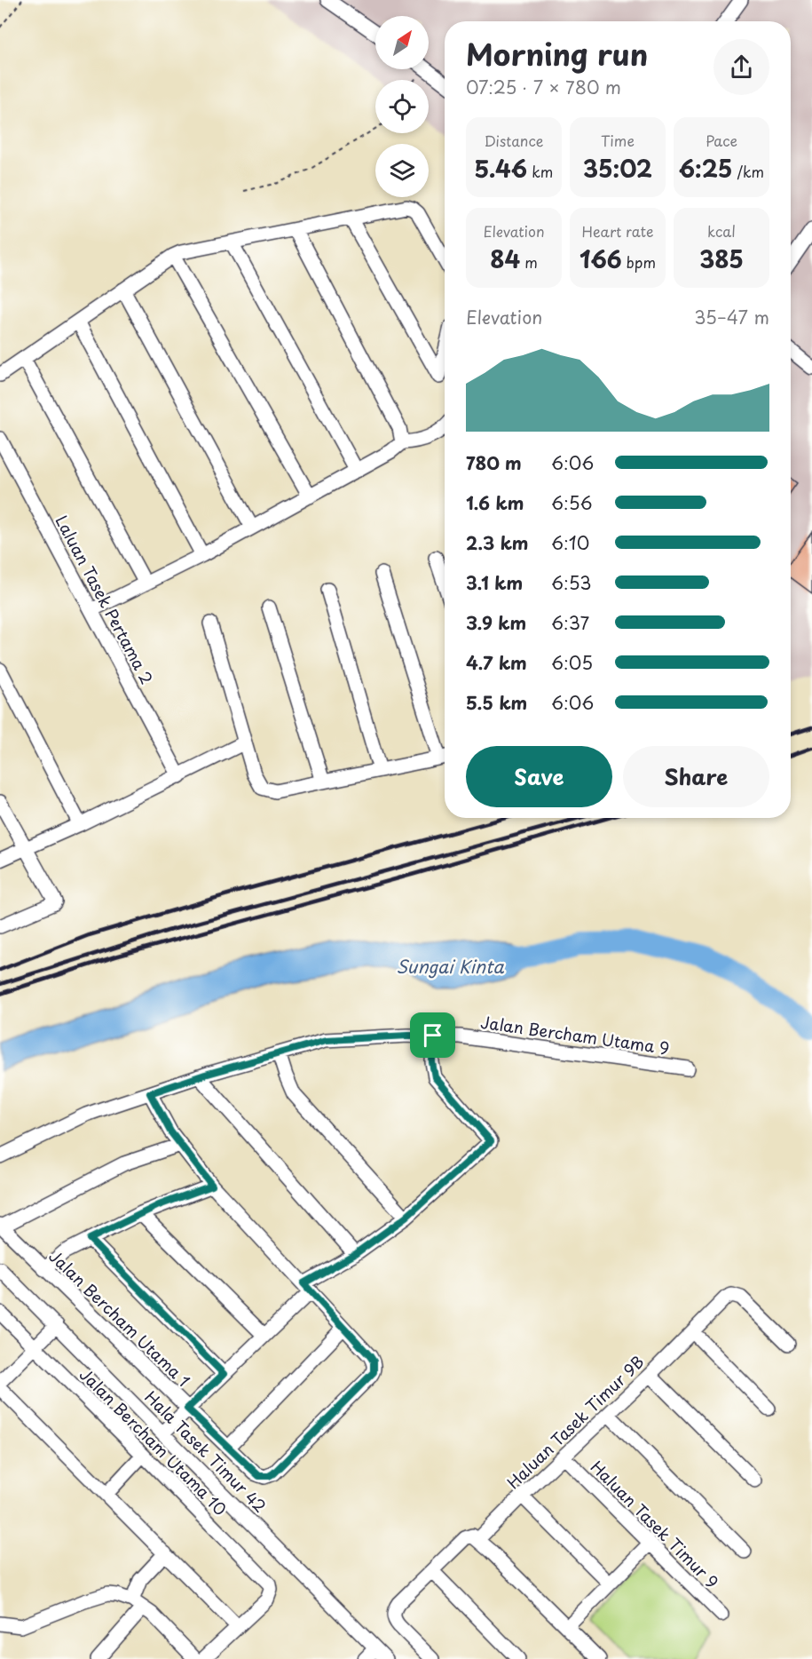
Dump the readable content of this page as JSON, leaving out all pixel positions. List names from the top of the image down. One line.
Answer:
{"streets":{"street":["Laluan Tasek Pertama 2","Jalan Bercham Utama 9","Jalan Bercham Utama 1","Haluan Tasek Timur 9B","Jalan Bercham Utama 10","Hala Tasek Timur 42","Haluan Tasek Timur 9"]},"crossings":[["Haluan Tasek Timur 9B","Haluan Tasek Timur 9"]],"water":["Sungai Kinta"],"north":"top right","page":{"heading":["Morning run","07:25 · 7 × 780 m"],"stats":[["Distance","5.46 km"],["Time","35:02"],["Pace","6:25 /km"],["Elevation","84 m"],["Heart rate","166 bpm"],["kcal","385"]],"chart":["Elevation","35–47 m"],"list":[{"name":"780 m","note":"6:06"},{"name":"1.6 km","note":"6:56"},{"name":"2.3 km","note":"6:10"},{"name":"3.1 km","note":"6:53"},{"name":"3.9 km","note":"6:37"},{"name":"4.7 km","note":"6:05"},{"name":"5.5 km","note":"6:06"}],"buttons":["Save","Share"]}}
